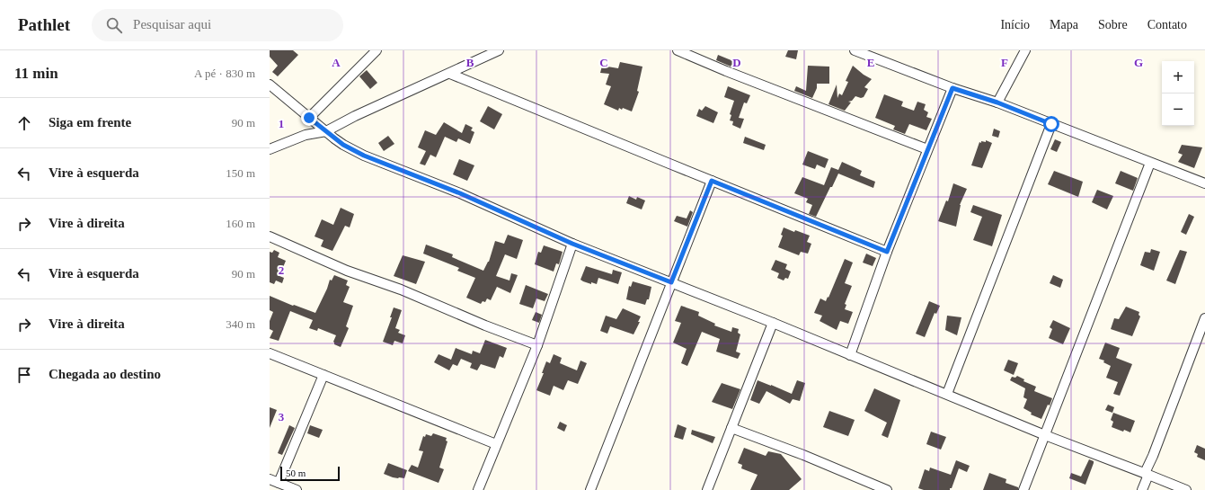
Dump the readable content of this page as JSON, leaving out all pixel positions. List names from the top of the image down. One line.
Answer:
{"scale_bar":"50 m","page":{"header":"Pathlet","search":"Pesquisar aqui","nav":["Início","Mapa","Sobre","Contato"],"heading":["11 min","A pé · 830 m"],"map_buttons":["+","−"],"list":[["Siga em frente","90 m"],["Vire à esquerda","150 m"],["Vire à direita","160 m"],["Vire à esquerda","90 m"],["Vire à direita","340 m"],"Chegada ao destino"],"scale":"50 m"},"grid":{"columns":["A","B","C","D","E","F","G"],"rows":["1","2","3"]}}
